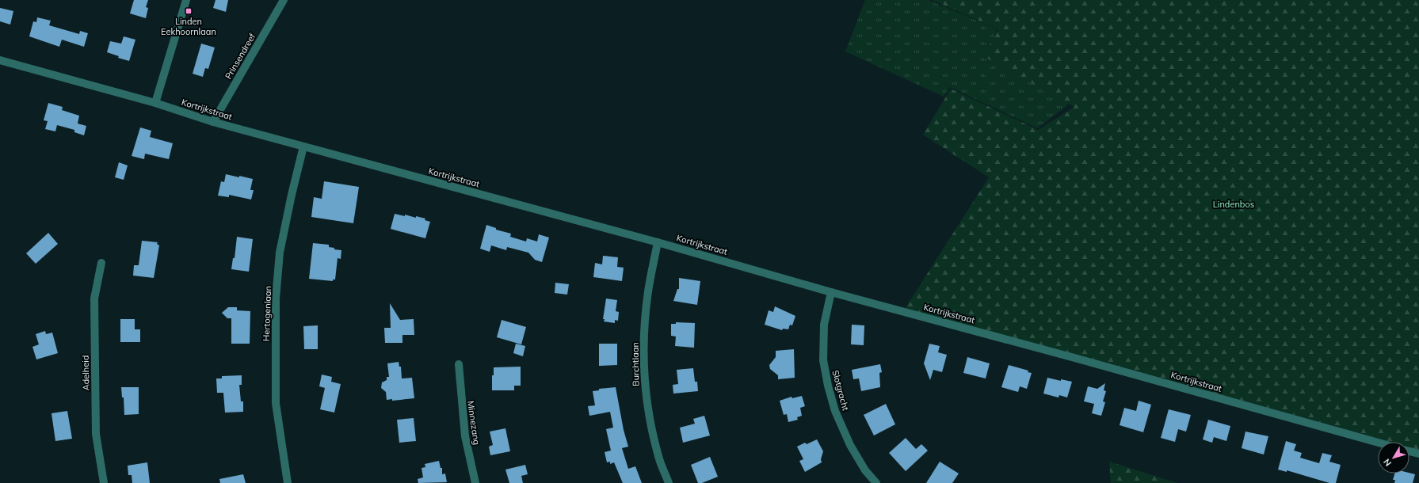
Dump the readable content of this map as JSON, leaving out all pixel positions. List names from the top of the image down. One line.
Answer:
{"streets":{"street":["Prinsendreef","Kortrijkstraat","Hertogenlaan","Burchtlaan","Adelheid","Slotgracht","Minnezang"]},"crossings":[["Prinsendreef","Kortrijkstraat"],["Kortrijkstraat","Hertogenlaan"],["Kortrijkstraat","Burchtlaan"],["Kortrijkstraat","Slotgracht"]],"parks":["Lindenbos"],"places":{"transit":["Linden Eekhoornlaan"]},"north":"bottom left"}
